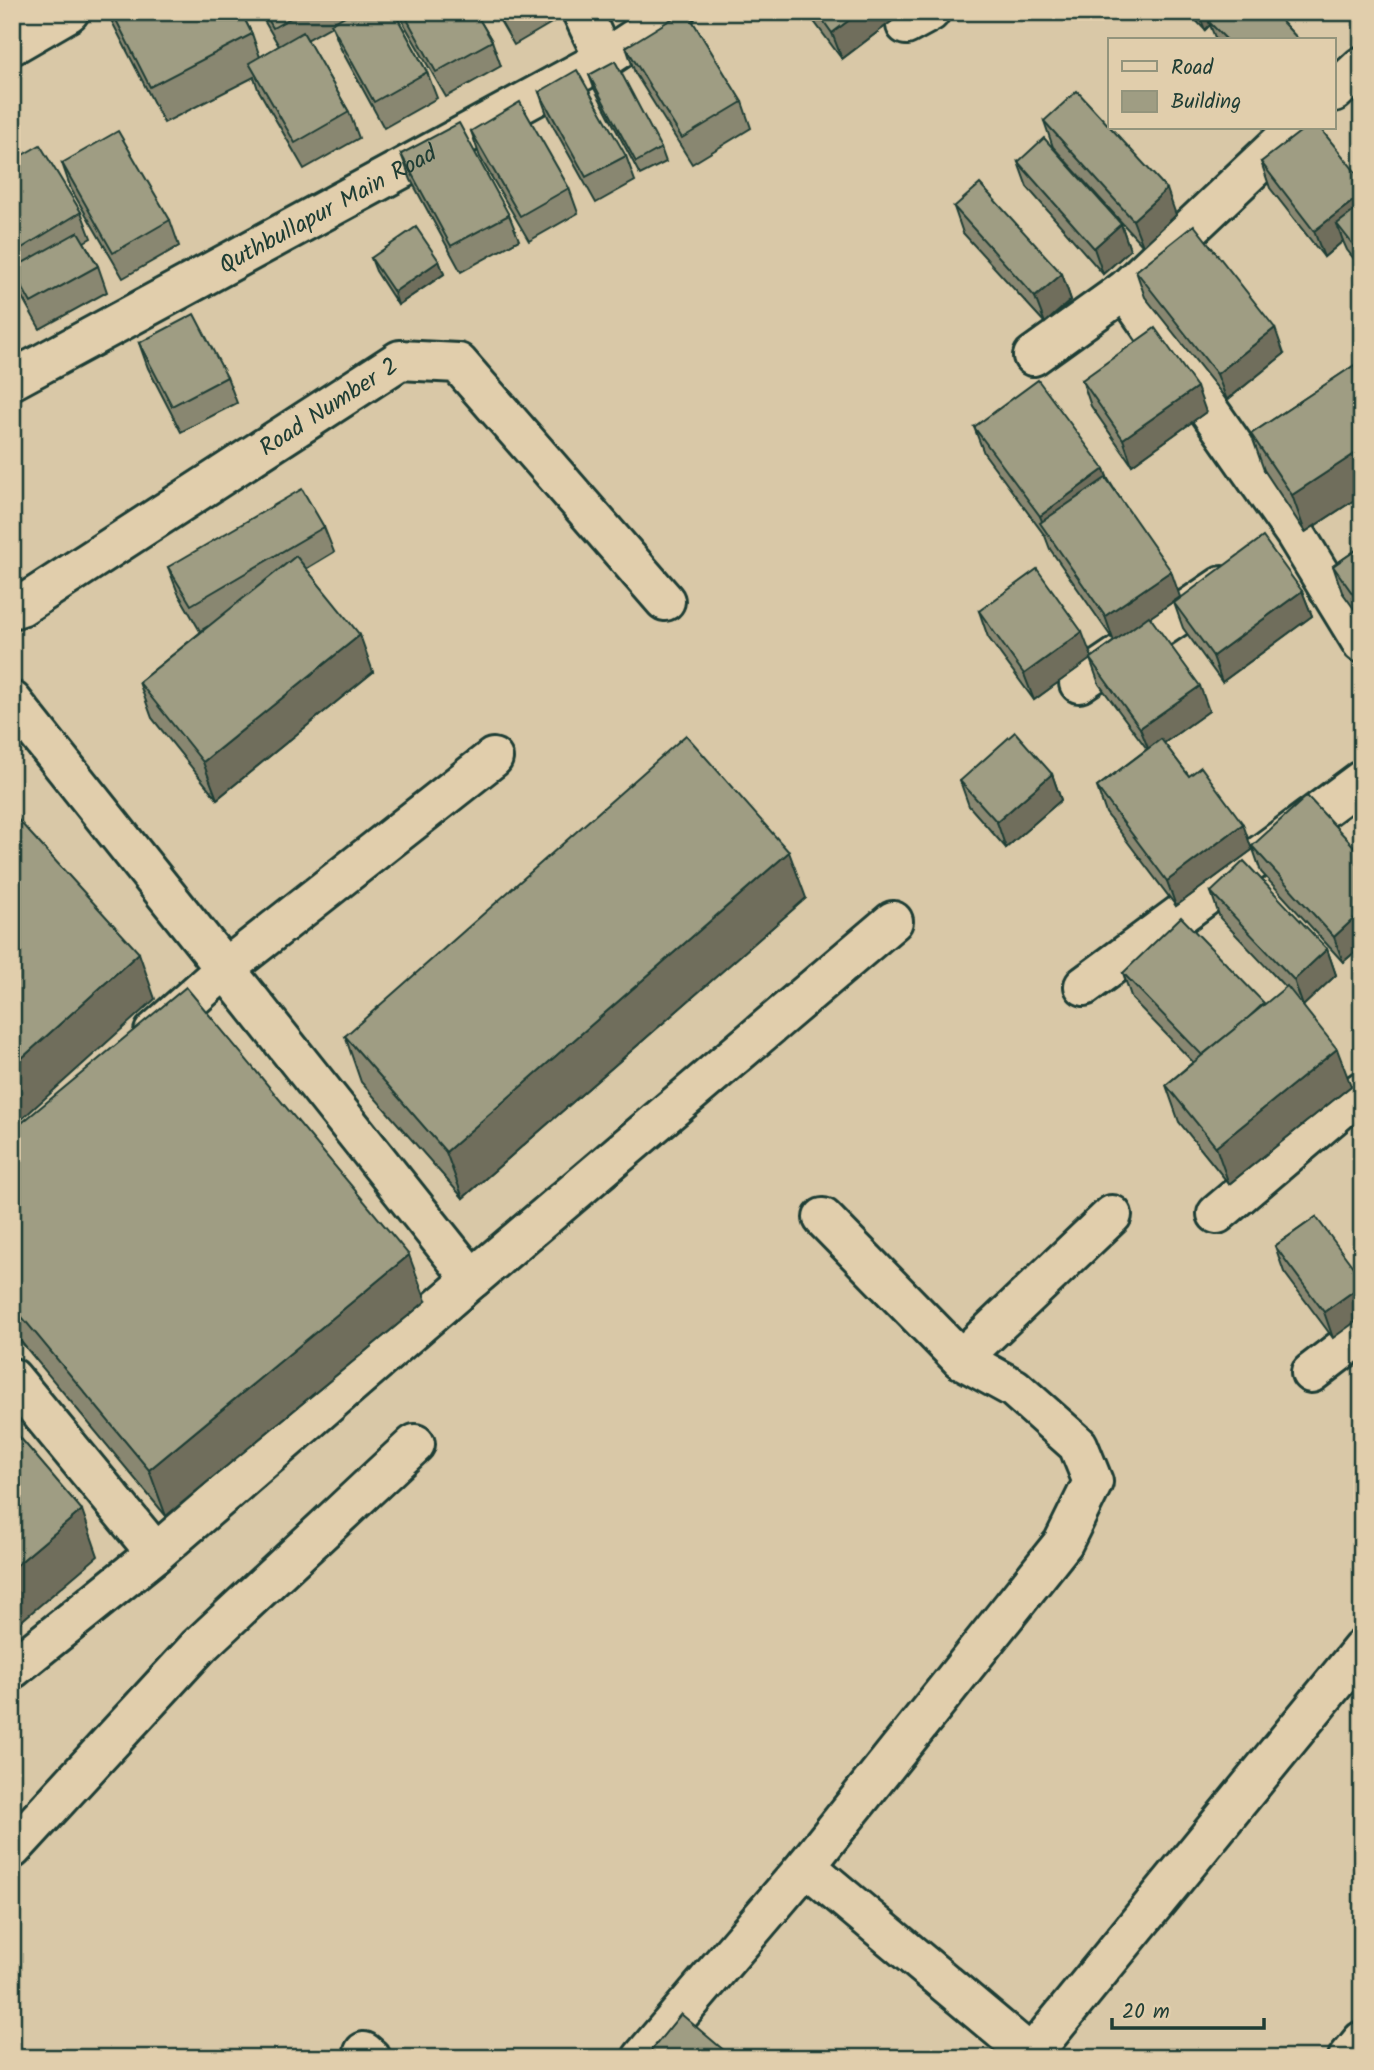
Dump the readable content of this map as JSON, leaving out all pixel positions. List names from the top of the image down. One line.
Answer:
{"streets":{"street":["Quthbullapur Main Road","Road Number 2"]},"legend":["Road","Building"],"scale_bar":"20 m"}
